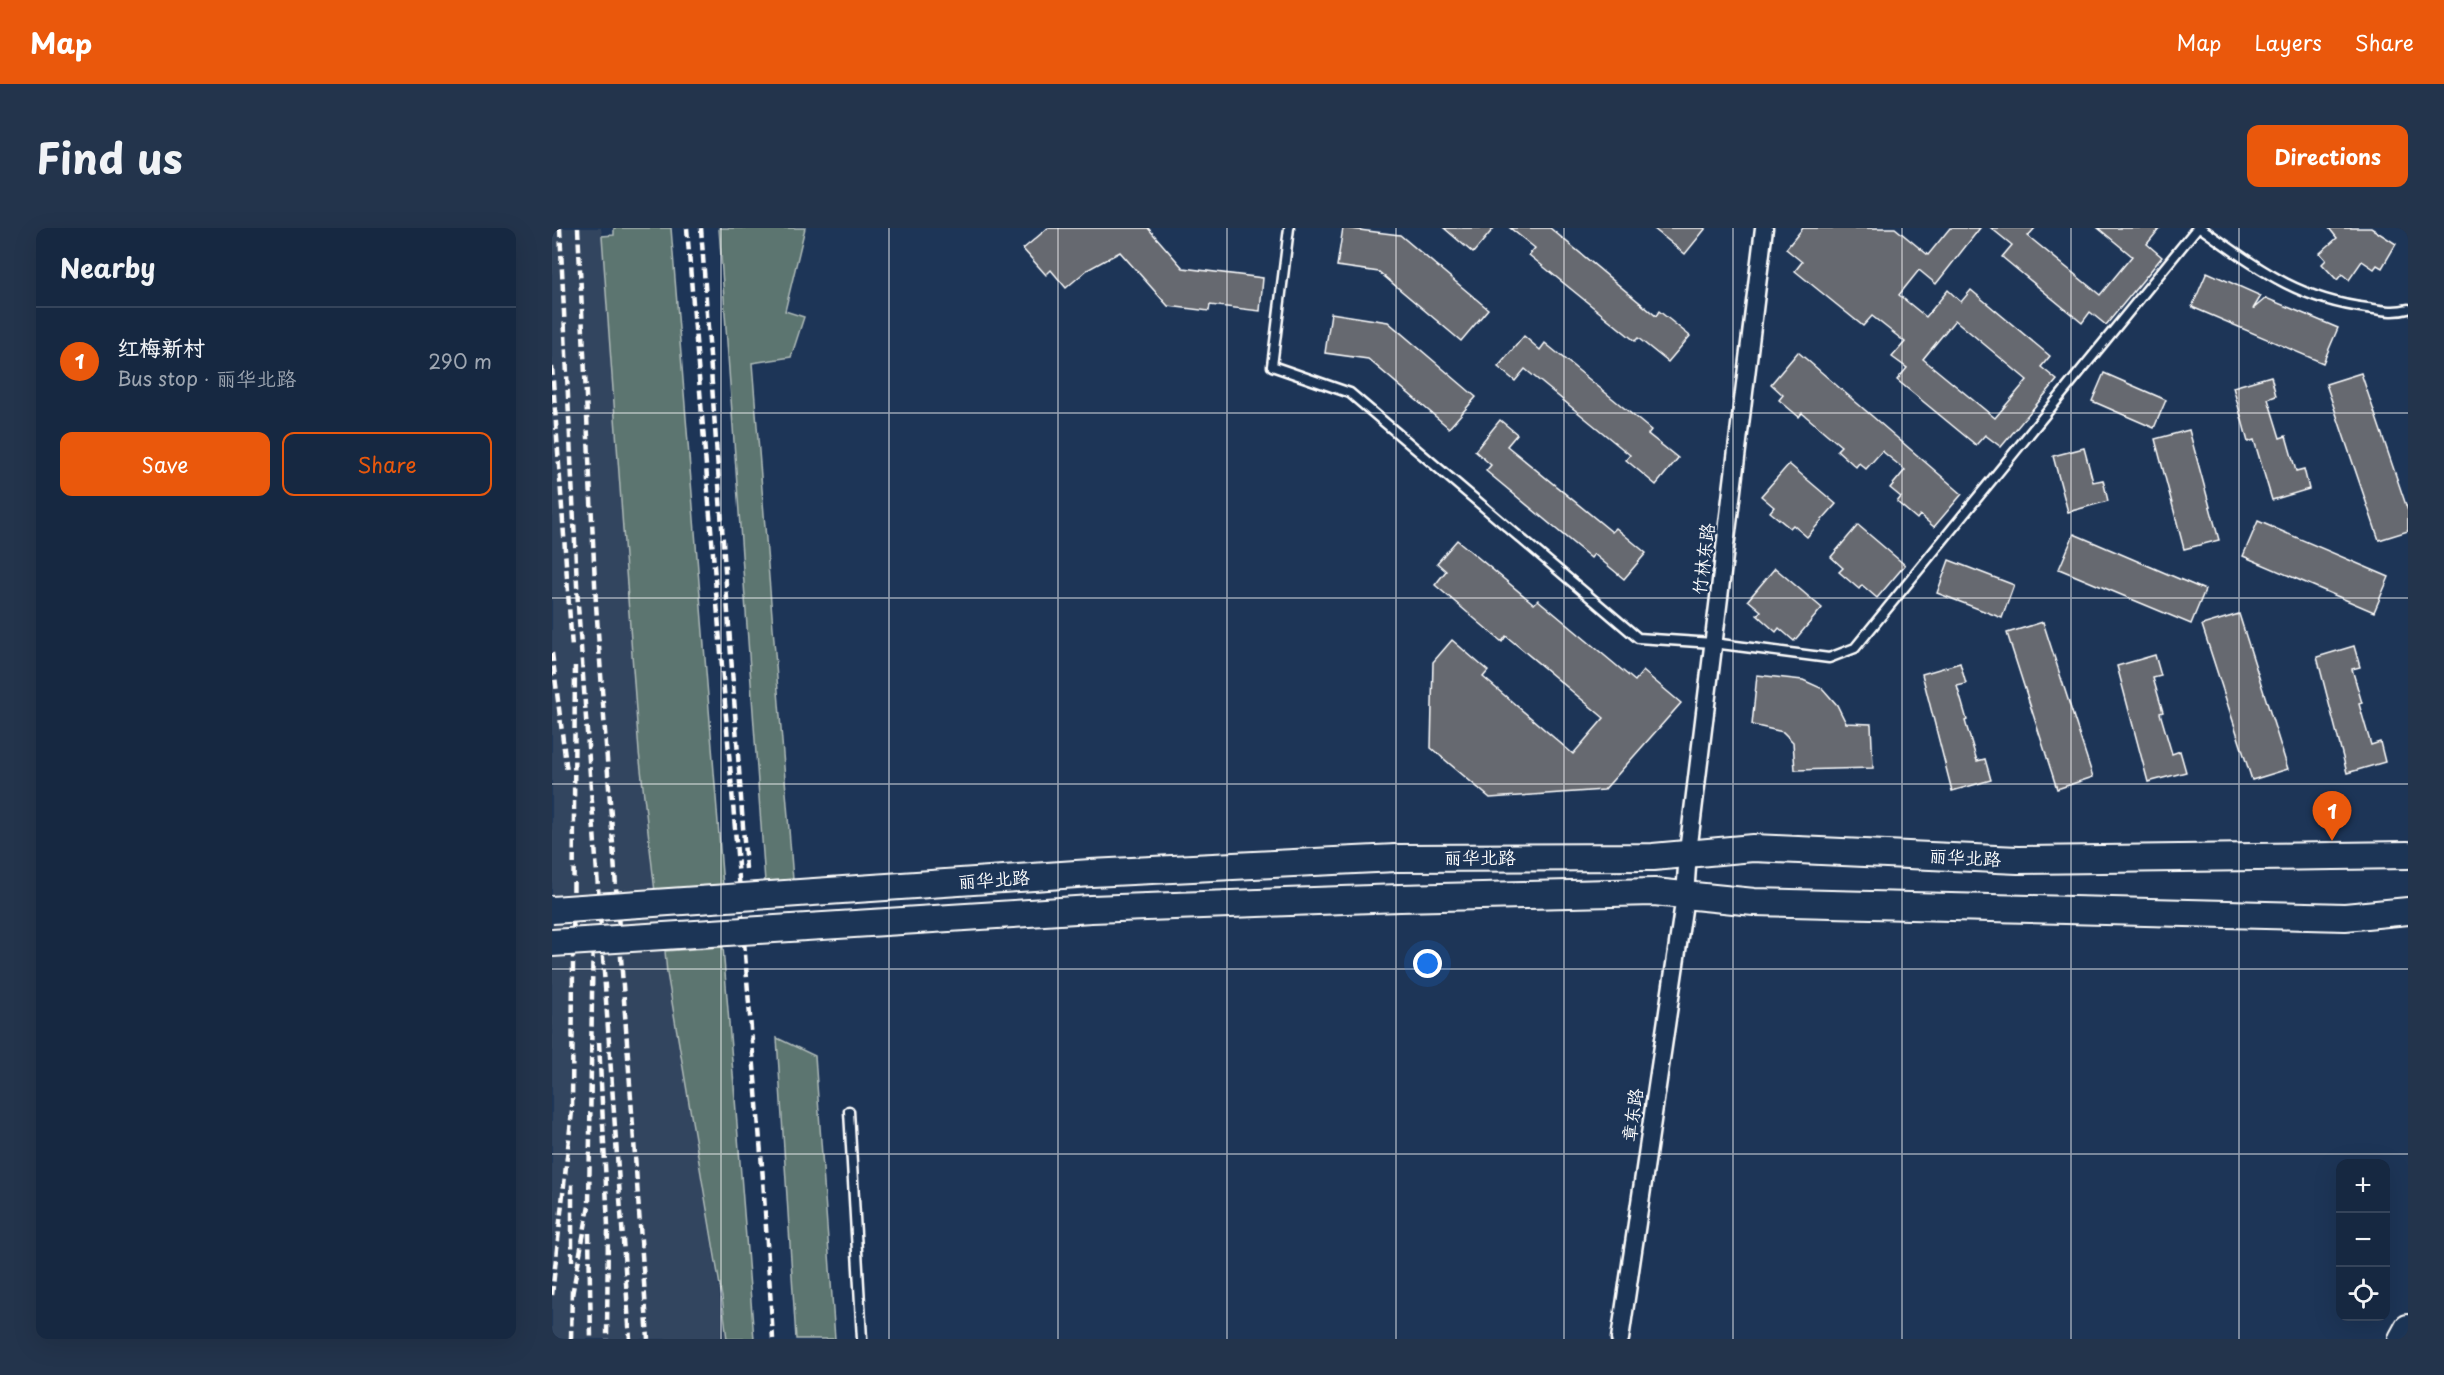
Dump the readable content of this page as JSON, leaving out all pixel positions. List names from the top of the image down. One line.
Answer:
{"streets":{"main road":["丽华北路"],"street":["竹林东路","章东路"]},"crossings":[["竹林东路","丽华北路"],["竹林东路","章东路"],["丽华北路","章东路"]],"page":{"header":"Map","nav":["Map","Layers","Share"],"title":"Find us","buttons":["Directions",["Save","Share"]],"heading":"Nearby","list":[{"mark":"1","name":"红梅新村","note":"Bus stop · 丽华北路","value":"290 m"}],"pins":"1","map_buttons":["+","−"]}}
